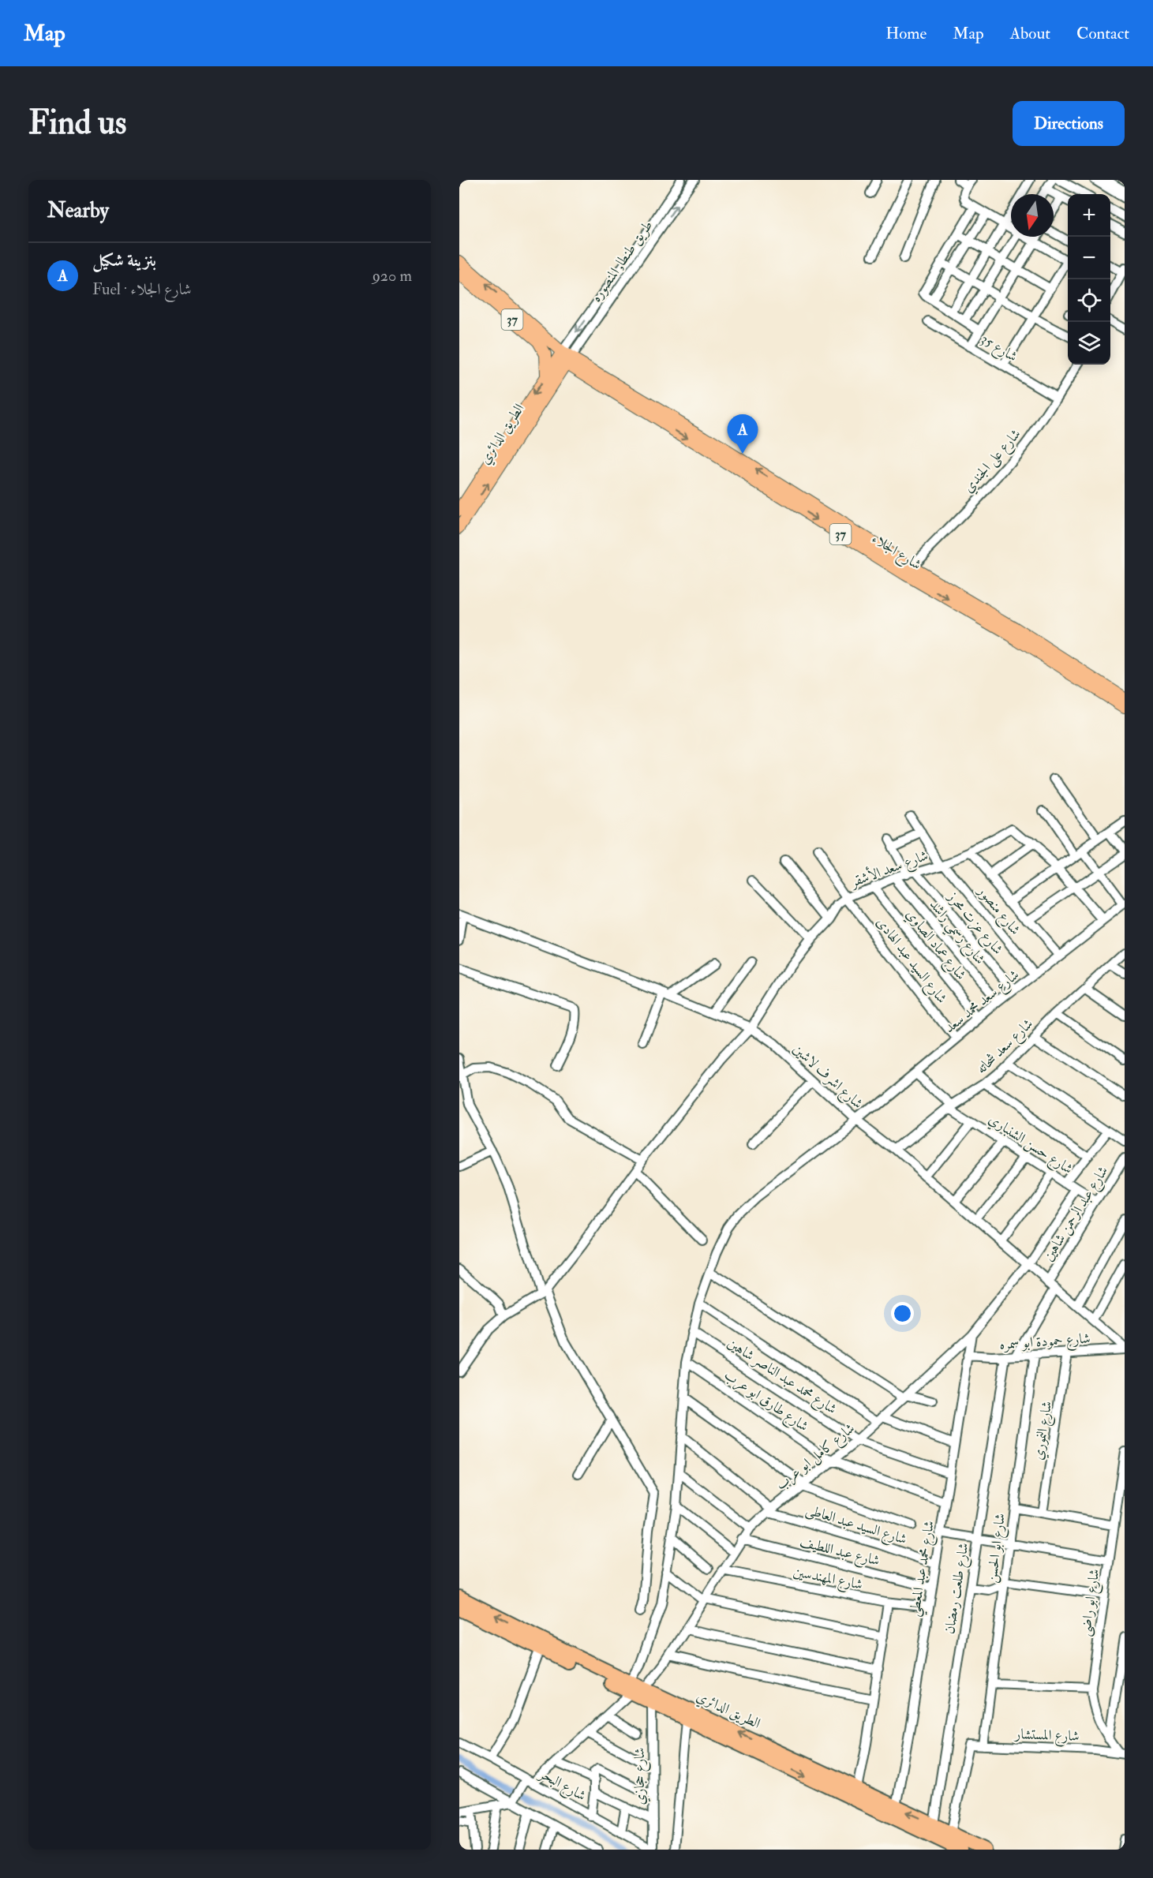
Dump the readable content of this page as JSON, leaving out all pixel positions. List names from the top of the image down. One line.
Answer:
{"streets":{"highway":["الطريق الدائري"],"main road":["37","شارع الجلاء"],"street":["طريق طنطا, المنصوره","شارع 35","شارع على الجندي","شارع سعد الأشقر","شارع منصور","شارع عزت محرز","شارع رسمي راشد","شارع عماد الصاوي","شارع السيد عبد الهادى","شارع سعد محمد سعد","شارع سعد شحاته","شارع اشرف لاشين","شارع حسن الشنباري","شارع عبد الرحمن شاهين","شارع حمودة ابو سمره","شارع محمد عبد الناصر شاهين","شارع طارق ابو عرب","شارع النموري","شارع كامل ابو عرب","شارع السيد عبد العاطى","شارع ابو الحسن","شارع عبد اللطيف","شارع محمد عبد المعطي","شارع المهندسين","شارع طلعت رمضان","شارع ابو راضى","شارع المستشار","شارع حجازي","شارع البحر"]},"crossings":[["طريق طنطا, المنصوره","37"],["طريق طنطا, المنصوره","الطريق الدائري"],["طريق طنطا, المنصوره","شارع الجلاء"],["37","الطريق الدائري"],["37","شارع الجلاء"],["شارع 35","شارع على الجندي"],["الطريق الدائري","شارع الجلاء"],["الطريق الدائري","شارع سعد محمد سعد"],["الطريق الدائري","شارع كامل ابو عرب"],["الطريق الدائري","شارع محمد عبد المعطي"],["الطريق الدائري","شارع طلعت رمضان"],["الطريق الدائري","شارع المستشار"],["الطريق الدائري","شارع حجازي"],["شارع على الجندي","شارع الجلاء"],["شارع سعد الأشقر","شارع منصور"],["شارع سعد الأشقر","شارع عزت محرز"],["شارع سعد الأشقر","شارع رسمي راشد"],["شارع سعد الأشقر","شارع عماد الصاوي"],["شارع سعد الأشقر","شارع السيد عبد الهادى"],["شارع سعد الأشقر","شارع اشرف لاشين"],["شارع منصور","شارع سعد محمد سعد"],["شارع عزت محرز","شارع سعد محمد سعد"],["شارع رسمي راشد","شارع سعد محمد سعد"],["شارع عماد الصاوي","شارع سعد محمد سعد"],["شارع السيد عبد الهادى","شارع سعد محمد سعد"],["شارع سعد محمد سعد","شارع اشرف لاشين"],["شارع سعد محمد سعد","شارع حسن الشنباري"],["شارع سعد محمد سعد","شارع محمد عبد الناصر شاهين"],["شارع سعد محمد سعد","شارع طارق ابو عرب"],["شارع سعد محمد سعد","شارع البحر"],["شارع سعد شحاته","شارع اشرف لاشين"],["شارع سعد شحاته","شارع حسن الشنباري"],["شارع اشرف لاشين","شارع عبد الرحمن شاهين"],["شارع اشرف لاشين","شارع حمودة ابو سمره"],["شارع اشرف لاشين","شارع كامل ابو عرب"],["شارع حسن الشنباري","شارع عبد الرحمن شاهين"],["شارع حسن الشنباري","شارع كامل ابو عرب"],["شارع حمودة ابو سمره","شارع النموري"],["شارع حمودة ابو سمره","شارع ابو الحسن"],["شارع حمودة ابو سمره","شارع محمد عبد المعطي"],["شارع حمودة ابو سمره","شارع طلعت رمضان"],["شارع محمد عبد الناصر شاهين","شارع كامل ابو عرب"],["شارع محمد عبد الناصر شاهين","شارع محمد عبد المعطي"],["شارع طارق ابو عرب","شارع كامل ابو عرب"],["شارع طارق ابو عرب","شارع محمد عبد المعطي"],["شارع كامل ابو عرب","شارع السيد عبد العاطى"],["شارع كامل ابو عرب","شارع عبد اللطيف"],["شارع كامل ابو عرب","شارع محمد عبد المعطي"],["شارع كامل ابو عرب","شارع المهندسين"],["شارع السيد عبد العاطى","شارع محمد عبد المعطي"],["شارع ابو الحسن","شارع المستشار"],["شارع عبد اللطيف","شارع محمد عبد المعطي"],["شارع محمد عبد المعطي","شارع المهندسين"],["شارع ابو راضى","شارع المستشار"],["شارع حجازي","شارع البحر"]],"north":"bottom","page":{"header":"Map","nav":["Home","Map","About","Contact"],"buttons":"Directions","title":"Find us","heading":"Nearby","map_buttons":["+","−"],"list":[{"mark":"A","name":"بنزينة شكيل","note":"Fuel · شارع الجلاء","value":"920 m"}],"pins":"A"}}
